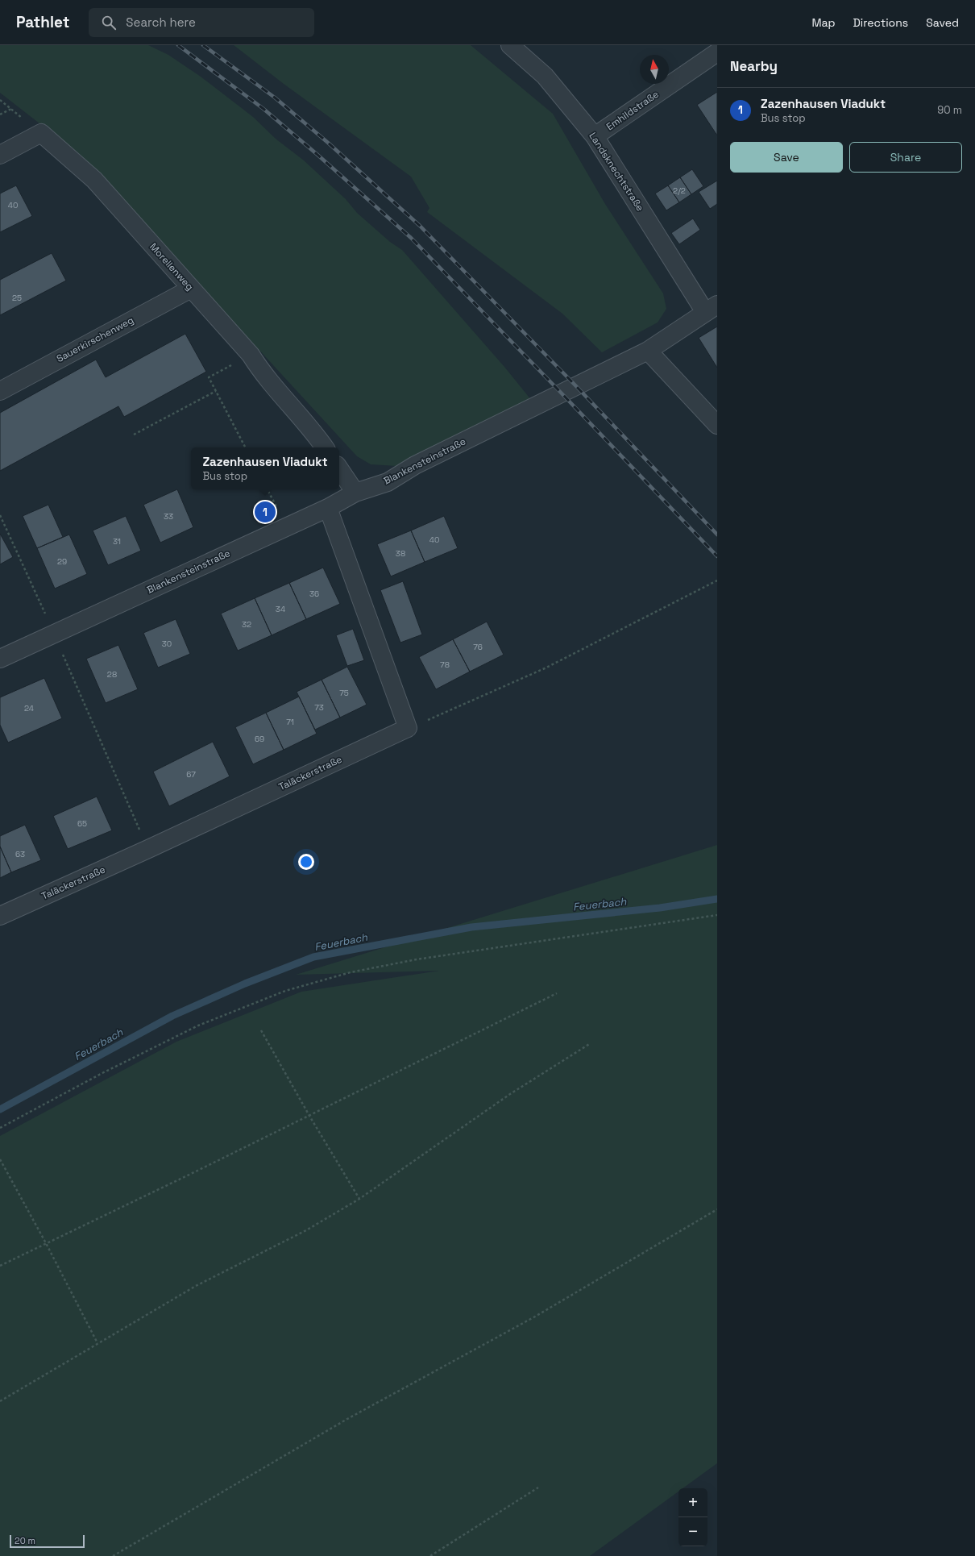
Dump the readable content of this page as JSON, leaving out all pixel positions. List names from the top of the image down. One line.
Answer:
{"streets":{"street":["Emhildstraße","Landsknechtstraße","Morellenweg","Sauerkirschenweg","Blankensteinstraße","Taläckerstraße"]},"crossings":[["Emhildstraße","Landsknechtstraße"],["Landsknechtstraße","Blankensteinstraße"],["Morellenweg","Sauerkirschenweg"]],"water":["Feuerbach"],"house_numbers":["2/2","40","25","33","40","31","38","29","36","34","32","30","76","78","28","75","73","24","71","69","67","65","63"],"scale_bar":"20 m","north":"top","page":{"header":"Pathlet","search":"Search here","nav":["Map","Directions","Saved"],"heading":"Nearby","list":[{"mark":"1","name":"Zazenhausen Viadukt","note":"Bus stop","value":"90 m"}],"buttons":["Save","Share"],"popup":["Zazenhausen Viadukt","Bus stop"],"pins":"1","map_buttons":["+","−"],"scale":"20 m"}}
